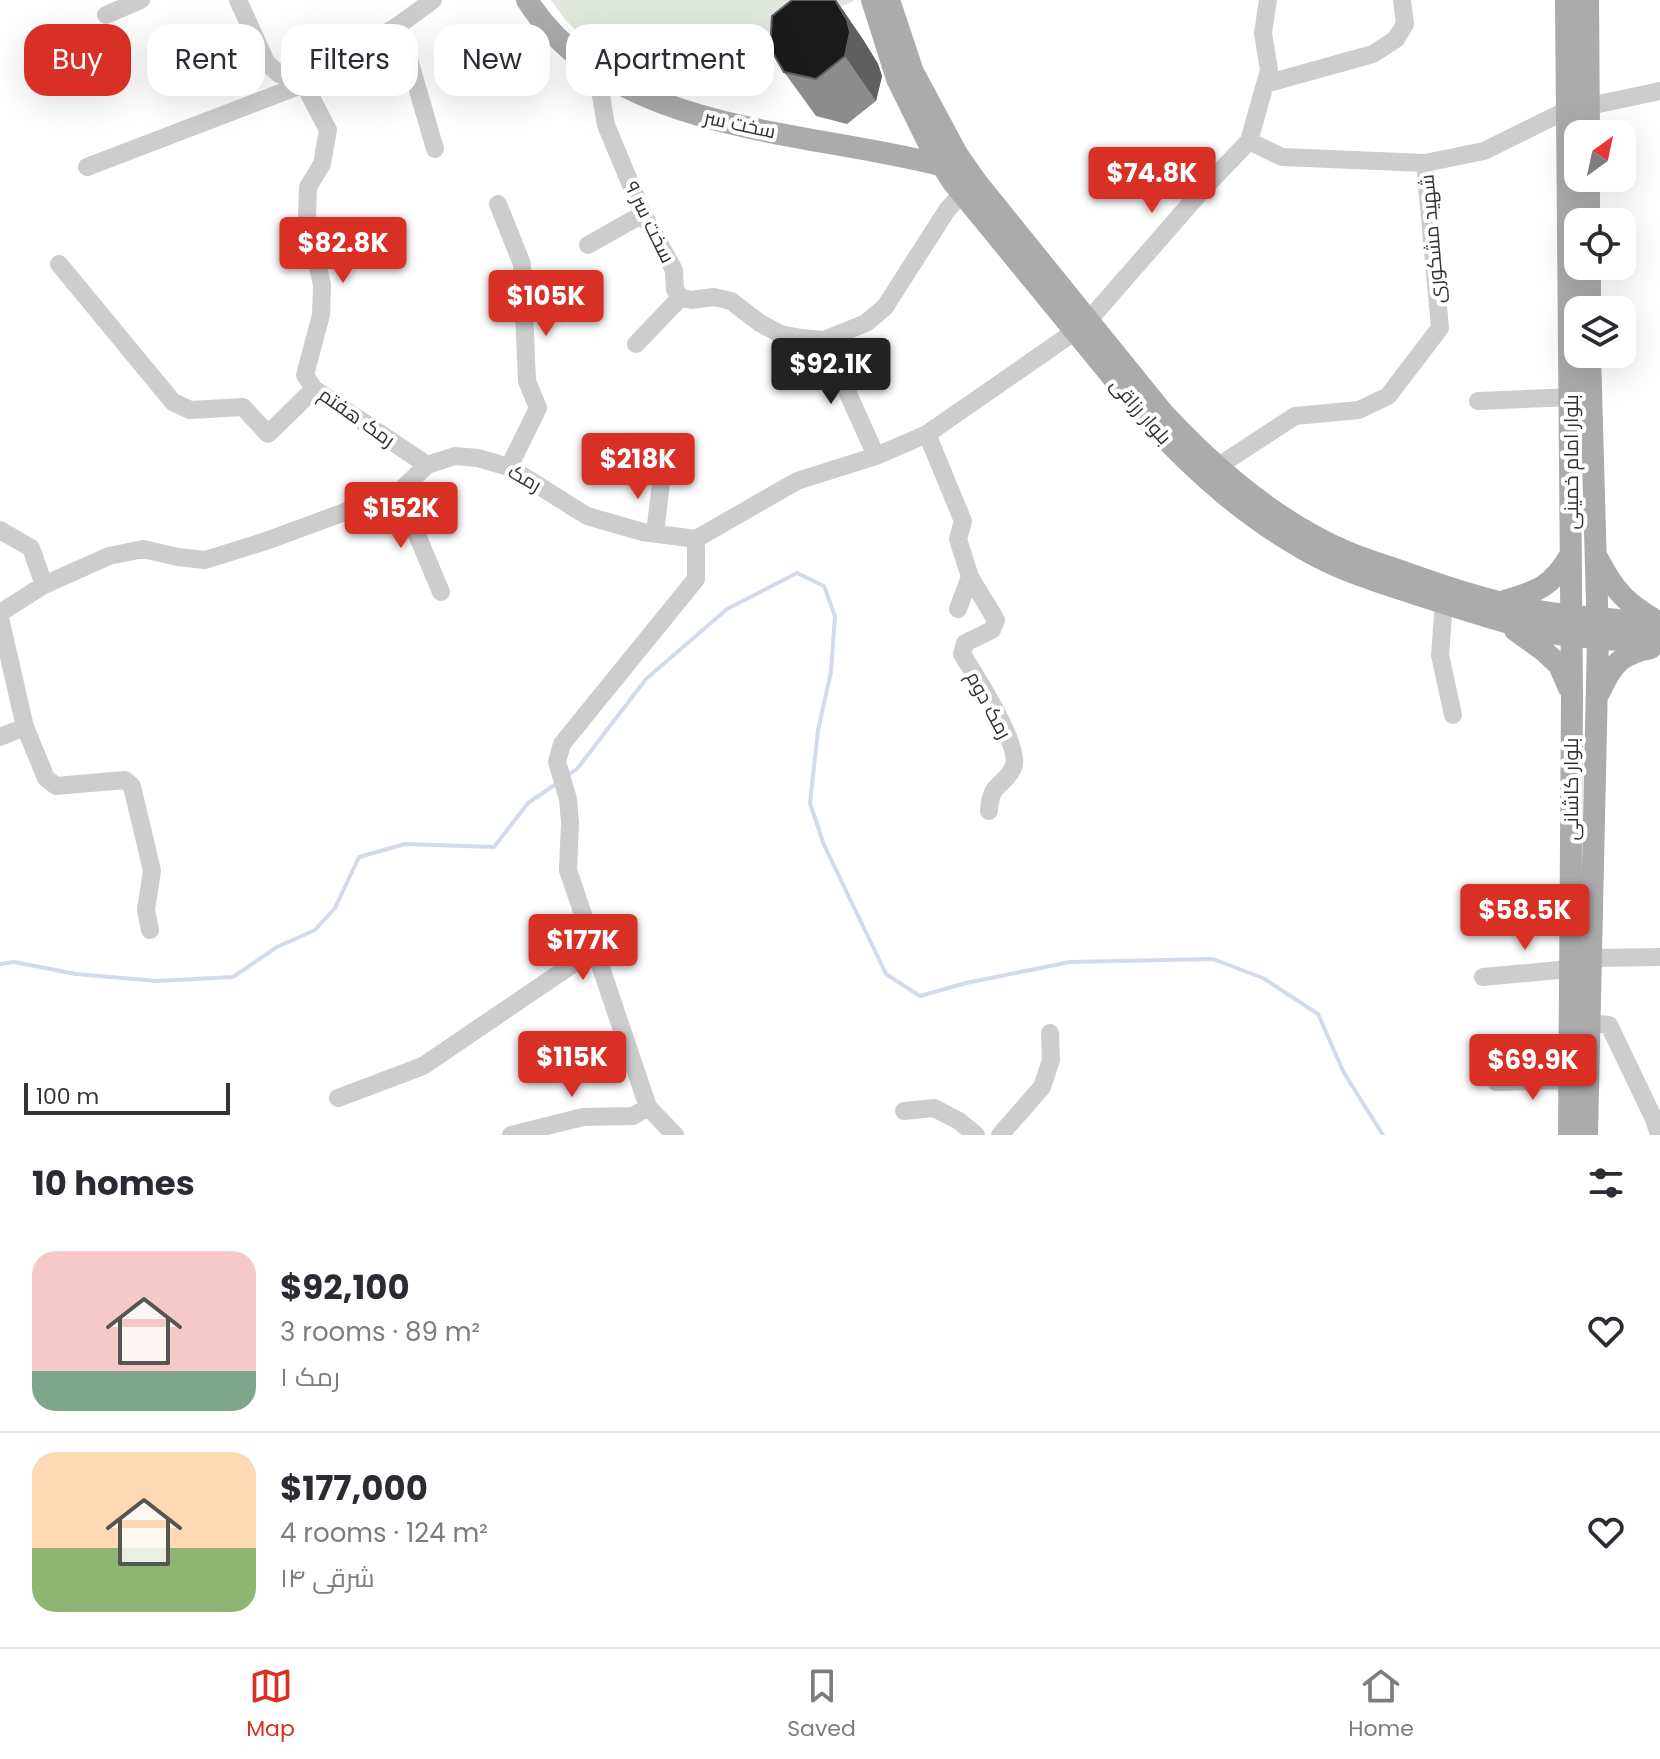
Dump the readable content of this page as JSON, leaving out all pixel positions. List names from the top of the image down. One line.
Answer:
{"streets":{"main road":["سخت سر","بلوار رزاقی","بلوار امام خمینی","بلوار کاشانی"],"street":["سخت سر ۹","شهید مشکوری","رمک هفتم","رمک","رمک دوم"]},"crossings":[["سخت سر","بلوار رزاقی"],["شهید مشکوری","بلوار رزاقی"],["شهید مشکوری","بلوار امام خمینی"],["بلوار رزاقی","بلوار امام خمینی"],["بلوار رزاقی","بلوار کاشانی"],["رمک هفتم","رمک"],["بلوار امام خمینی","بلوار کاشانی"]],"scale_bar":"100 m","north":"top right","page":{"chip":["Buy","Rent","Filters","New","Apartment"],"price":["$74.8K","$82.8K","$105K","$92.1K","$218K","$152K","$58.5K","$177K","$115K","$69.9K"],"scale":"100 m","heading":"10 homes","list":[{"name":"$92,100","note":"3 rooms · 89 m² · رمک ۱"},{"name":"$177,000","note":"4 rooms · 124 m² · شرقی ۱۴"}],"tabs":["Map","Saved","Home"]}}
